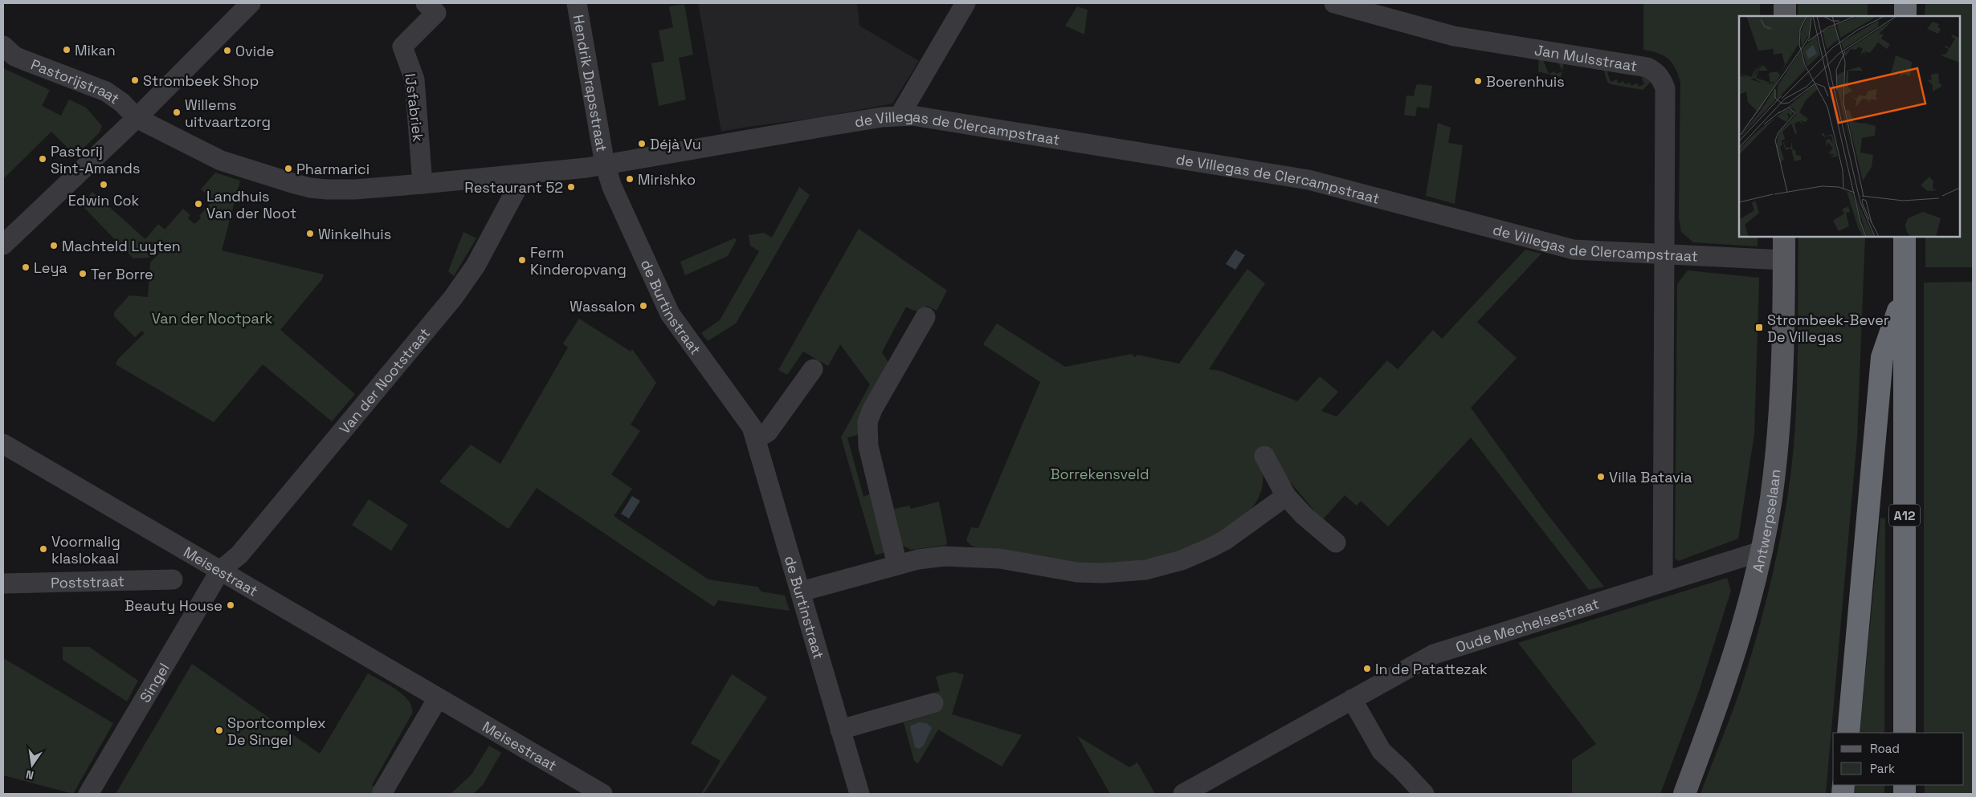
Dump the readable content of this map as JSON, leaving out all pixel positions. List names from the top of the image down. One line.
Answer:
{"streets":{"highway":["A12"],"main road":["Antwerpselaan"],"street":["Jan Mulsstraat","Pastorijstraat","Hendrik Drapsstraat","IJsfabriek","de Villegas de Clercampstraat","de Burtinstraat","Van der Nootstraat","Meisestraat","Poststraat","Oude Mechelsestraat","Singel"]},"crossings":[["Jan Mulsstraat","de Villegas de Clercampstraat"],["Pastorijstraat","de Villegas de Clercampstraat"],["Hendrik Drapsstraat","de Villegas de Clercampstraat"],["Hendrik Drapsstraat","de Burtinstraat"],["IJsfabriek","de Villegas de Clercampstraat"],["de Villegas de Clercampstraat","de Burtinstraat"],["de Villegas de Clercampstraat","Van der Nootstraat"],["de Villegas de Clercampstraat","Antwerpselaan"],["Van der Nootstraat","Meisestraat"],["Van der Nootstraat","Singel"],["Antwerpselaan","Oude Mechelsestraat"],["Meisestraat","Singel"]],"parks":["Van der Nootpark","Borrekensveld"],"places":{"other":["Mikan","Ovide","Strombeek Shop","Boerenhuis","Willems uitvaartzorg","Déjà Vu","Pastorij Sint-Amands","Pharmarici","Mirishko","Edwin Cok","Restaurant 52","Landhuis Van der Noot","Winkelhuis","Machteld Luyten","Ferm Kinderopvang","Leya","Ter Borre","Wassalon","Villa Batavia","Voormalig klaslokaal","Beauty House","In de Patattezak","Sportcomplex De Singel"],"transit":["Strombeek-Bever De Villegas"]},"legend":["Road","Park"],"north":"bottom"}
